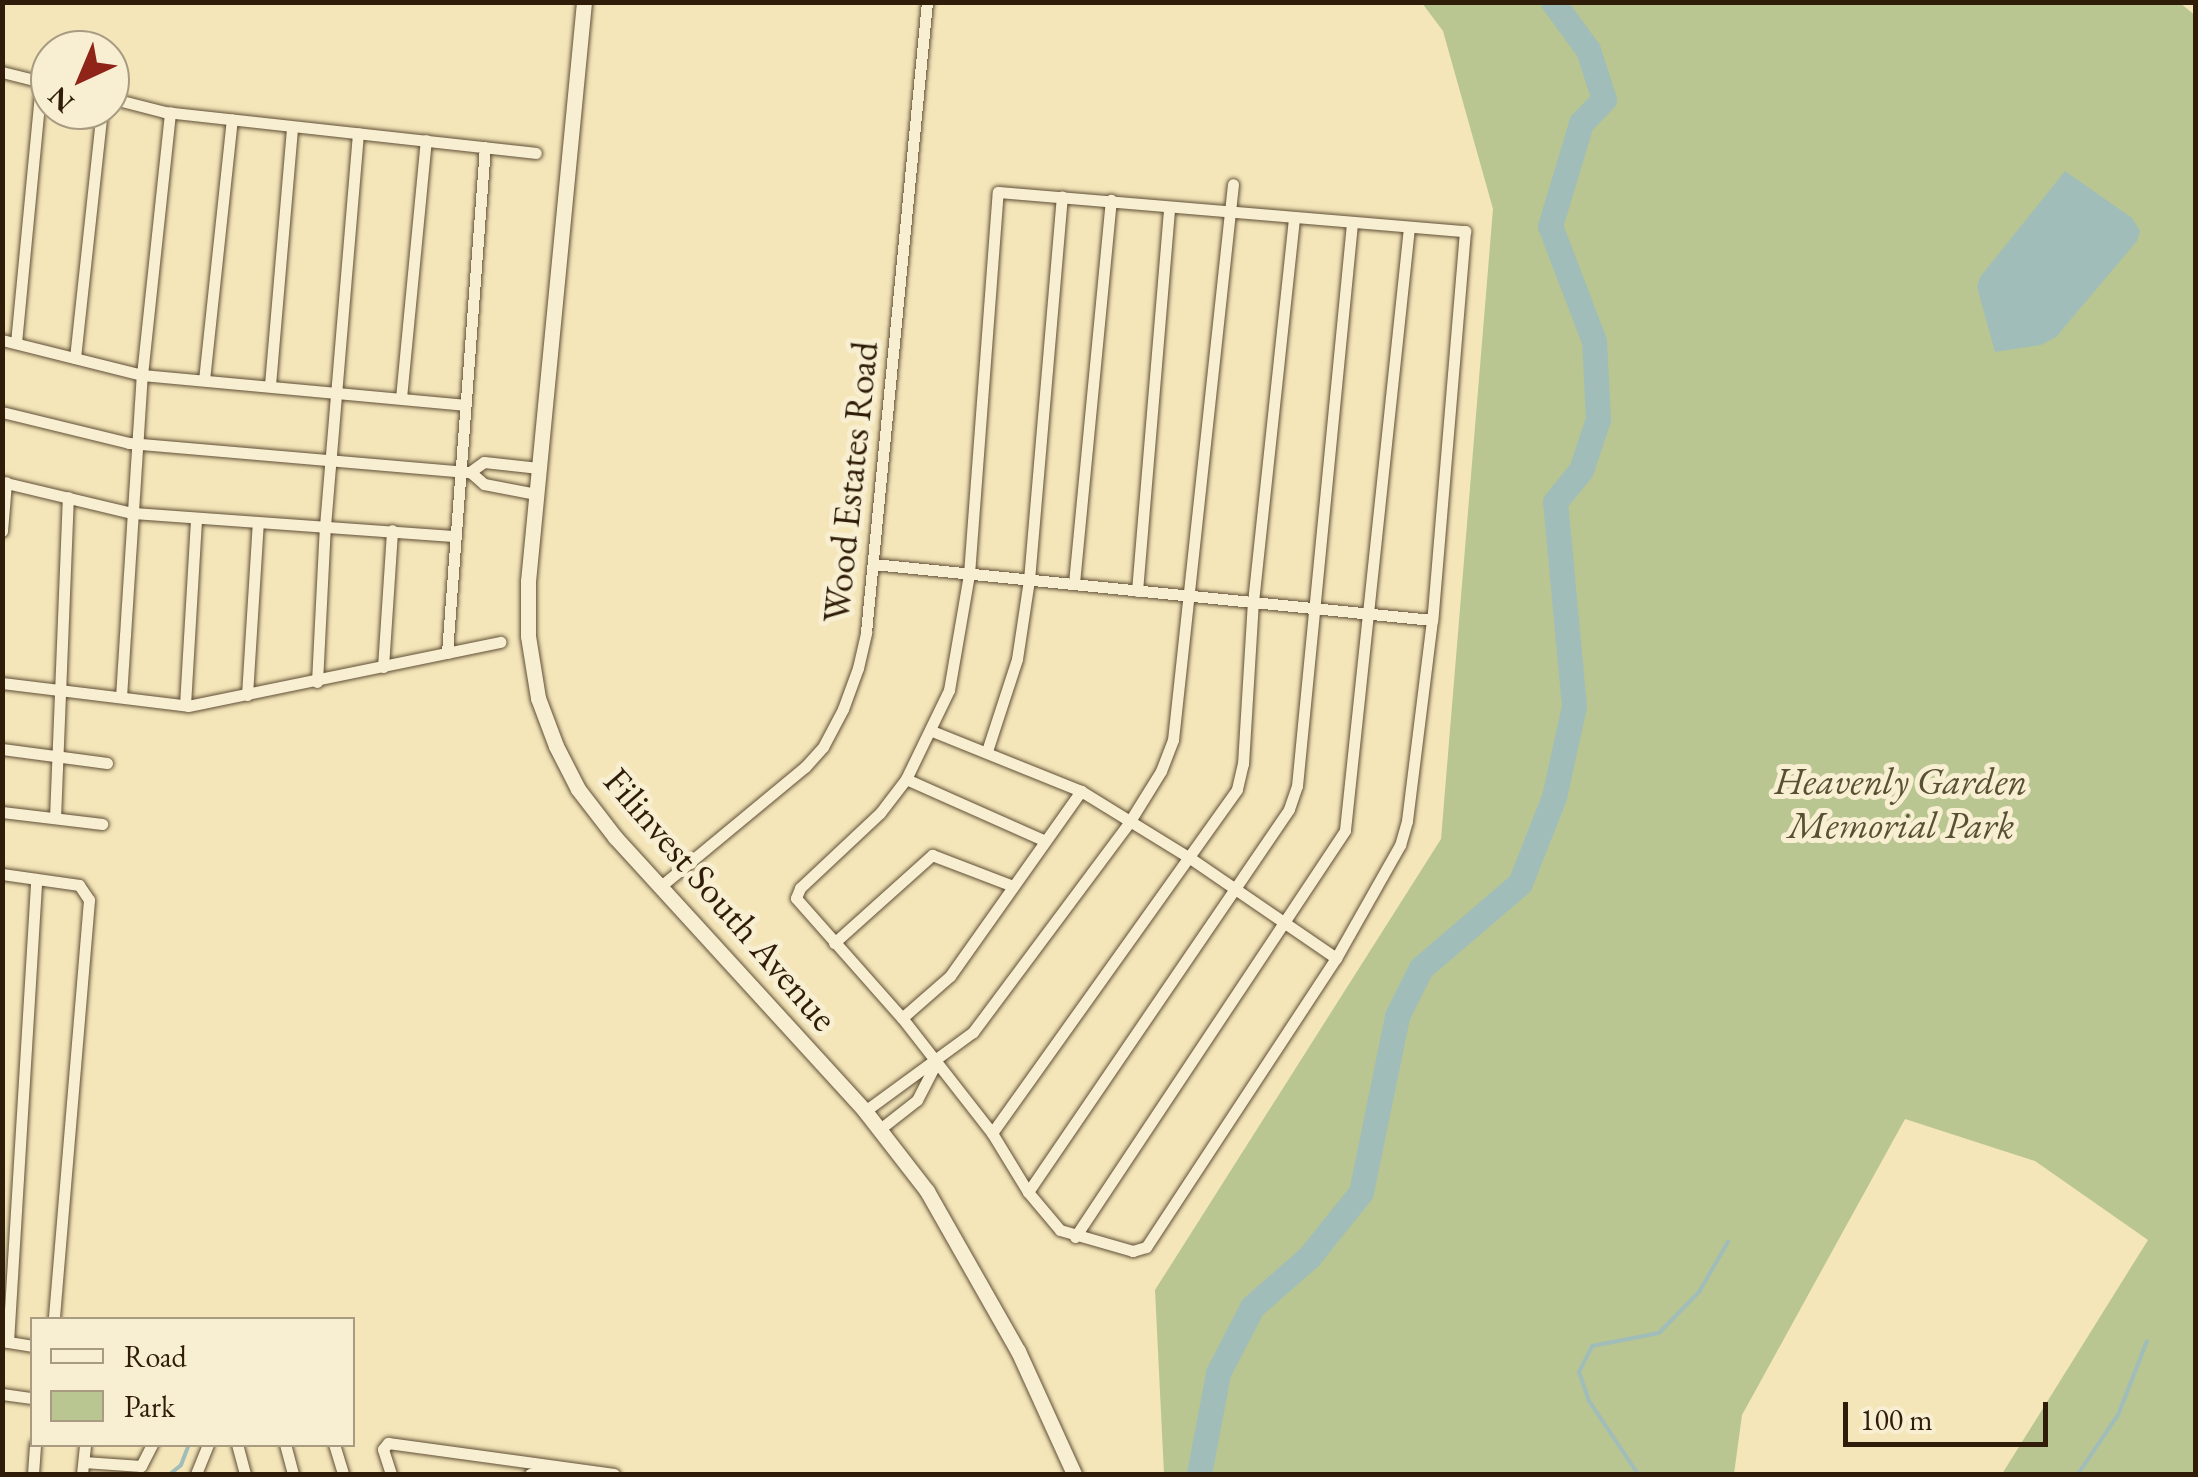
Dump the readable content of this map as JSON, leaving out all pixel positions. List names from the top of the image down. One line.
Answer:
{"streets":{"street":["Wood Estates Road","Filinvest South Avenue"]},"crossings":[["Wood Estates Road","Filinvest South Avenue"]],"parks":["Heavenly Garden Memorial Park"],"legend":["Road","Park"],"scale_bar":"100 m","north":"bottom left"}
